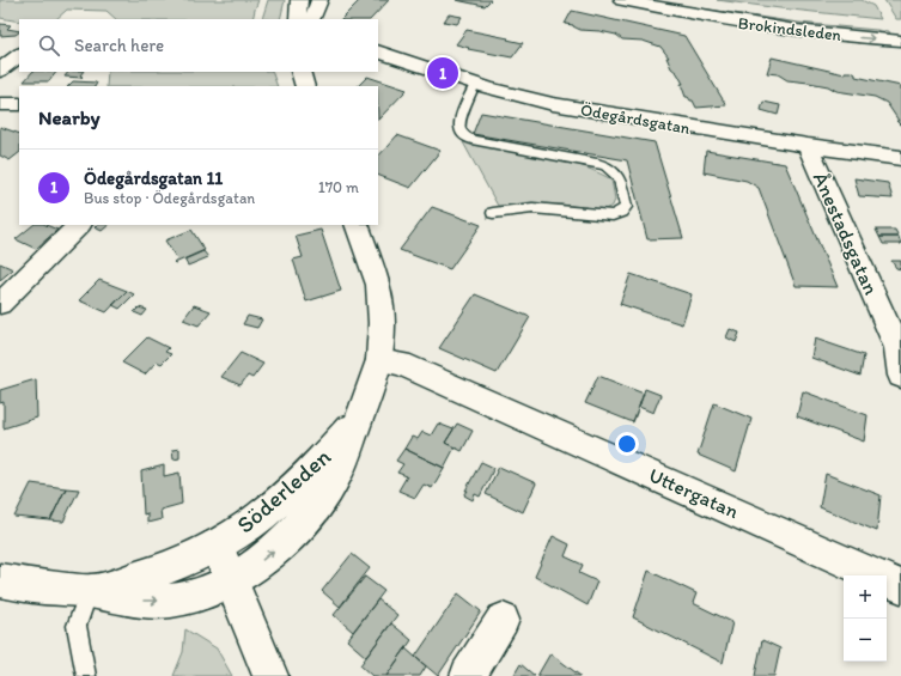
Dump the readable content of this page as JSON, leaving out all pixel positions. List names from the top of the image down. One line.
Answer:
{"streets":{"street":["Brokindsleden","Ödegårdsgatan","Ånestadsgatan","Söderleden","Uttergatan"]},"crossings":[["Ödegårdsgatan","Ånestadsgatan"],["Söderleden","Uttergatan"]],"page":{"search":"Search here","pins":"1","heading":"Nearby","list":[{"mark":"1","name":"Ödegårdsgatan 11","note":"Bus stop · Ödegårdsgatan","value":"170 m"}],"map_buttons":["+","−"]}}
